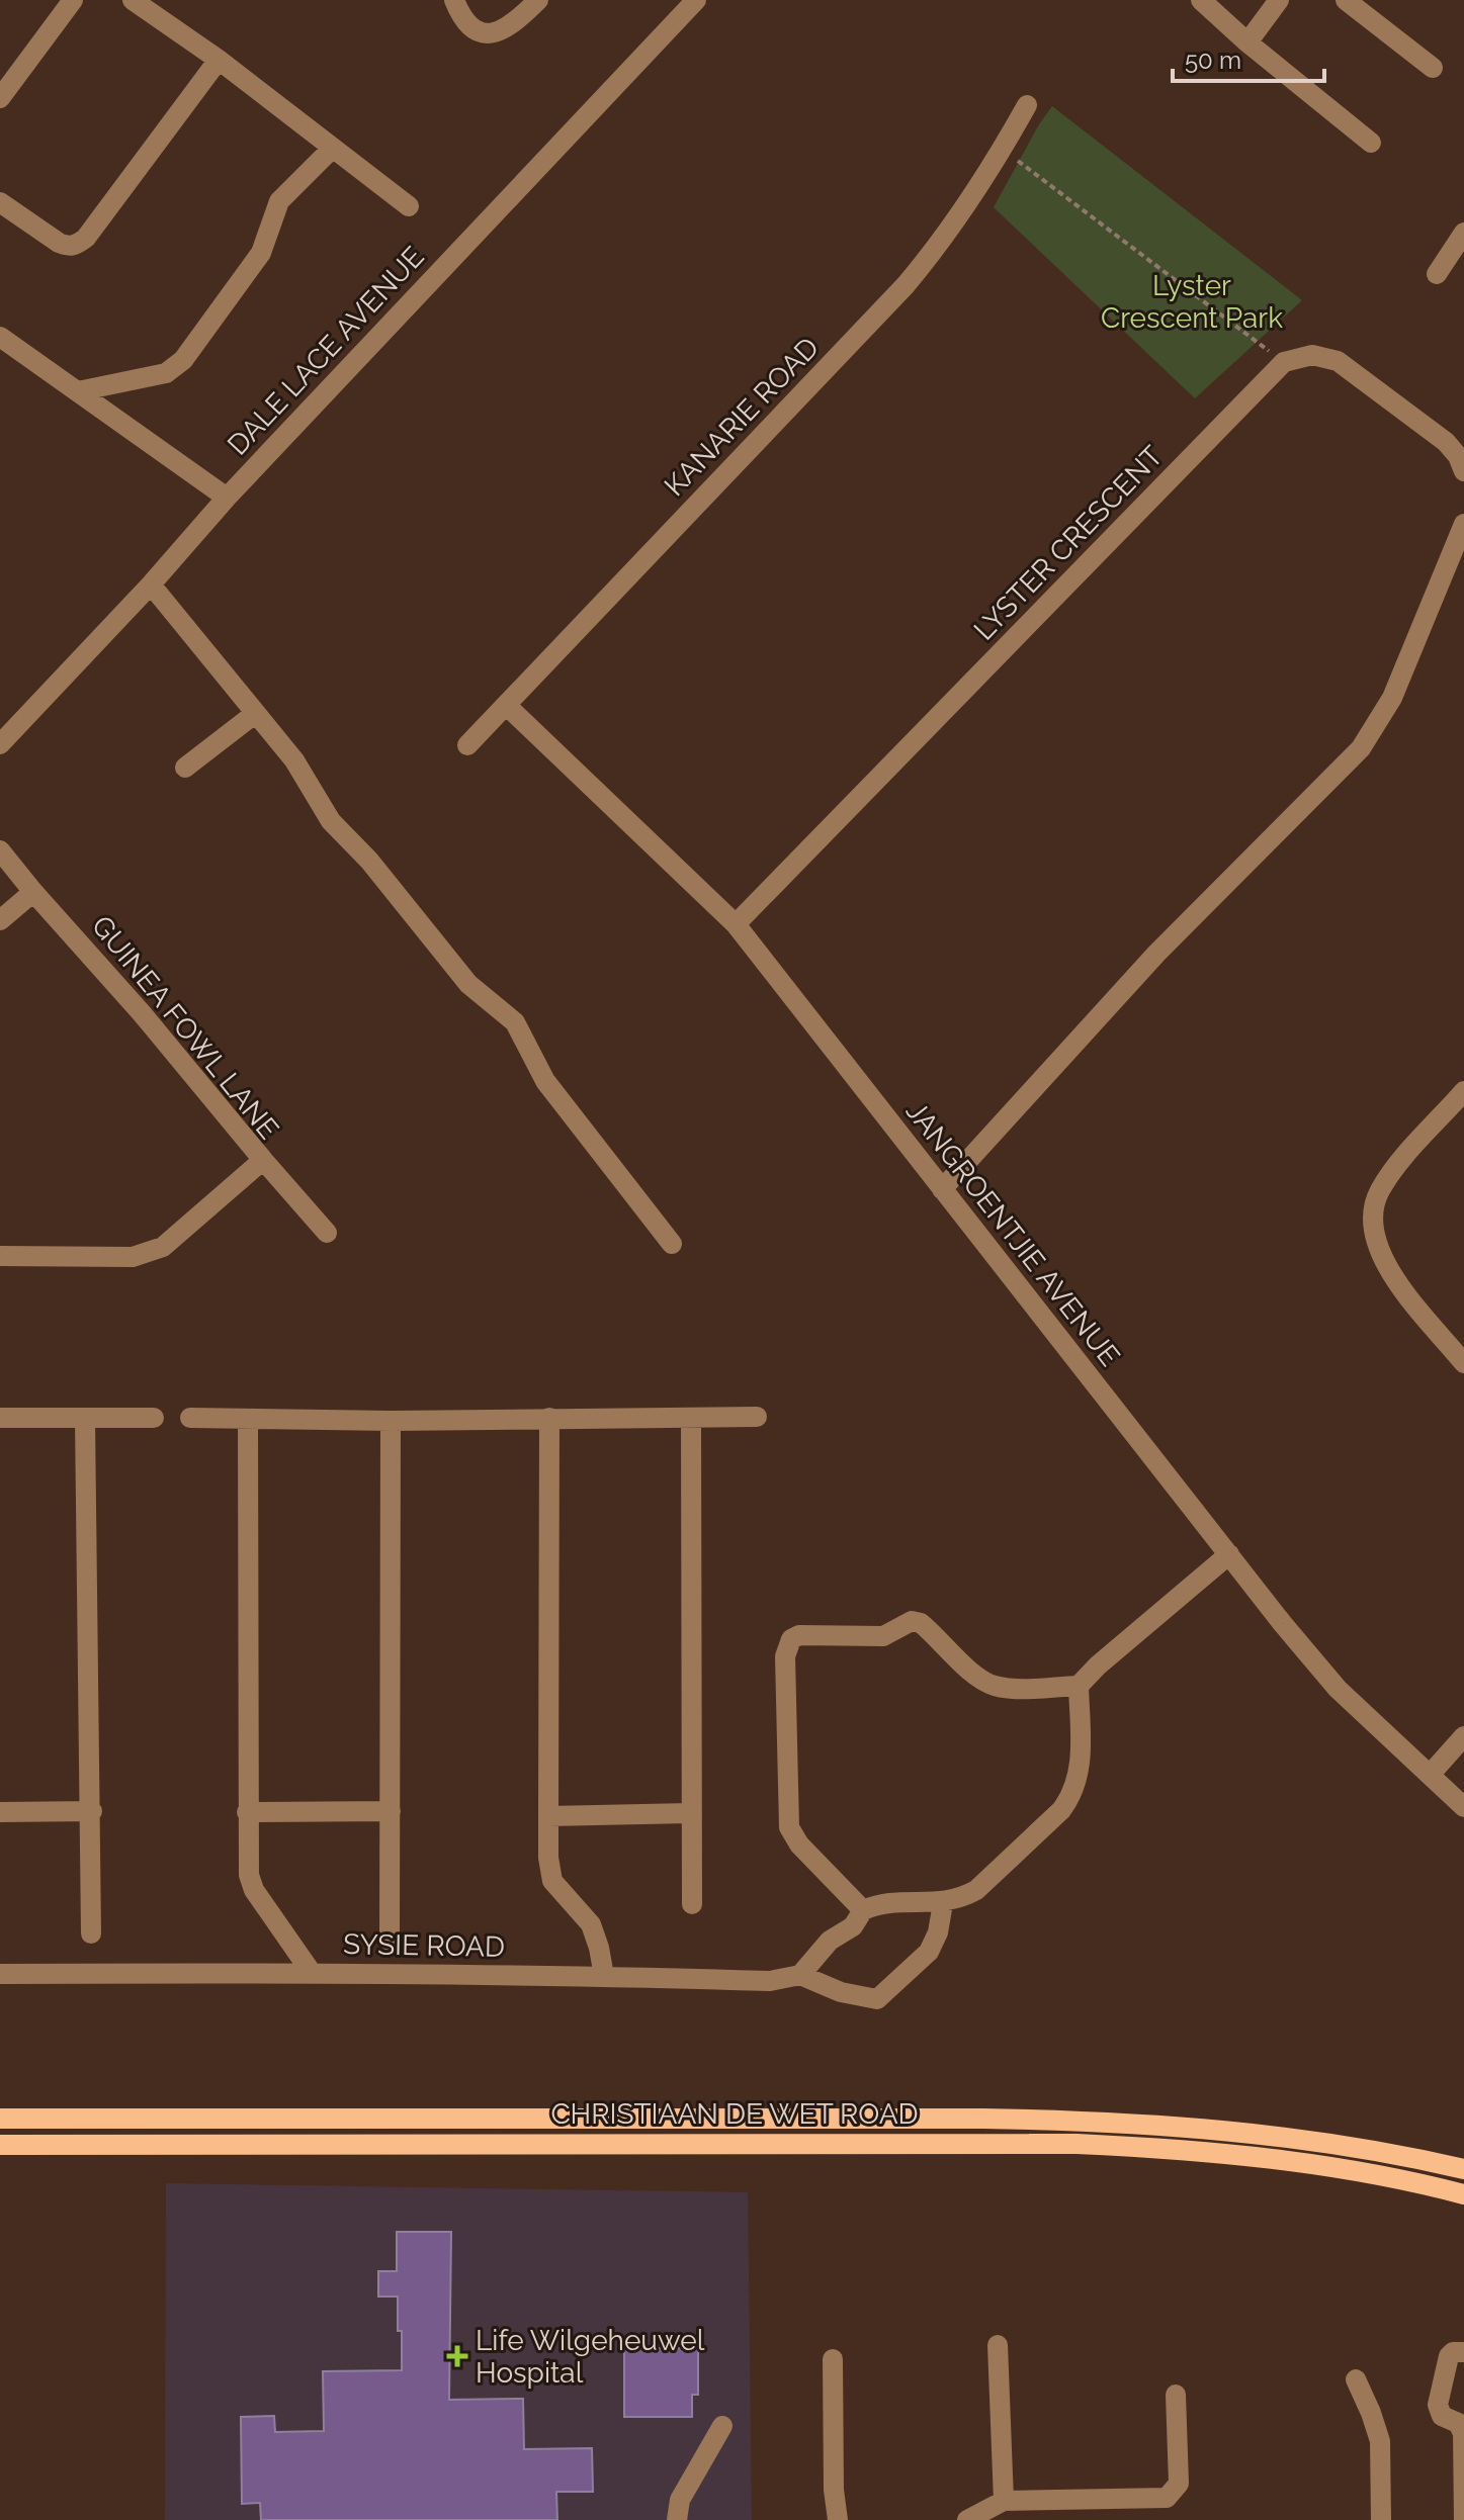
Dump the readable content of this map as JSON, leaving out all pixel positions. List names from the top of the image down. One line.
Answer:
{"streets":{"main road":["CHRISTIAAN DE WET ROAD"],"street":["DALE LACE AVENUE","KANARIE ROAD","LYSTER CRESCENT","GUINEA FOWL LANE","JANGROENTJIE AVENUE","SYSIE ROAD"]},"crossings":[["KANARIE ROAD","JANGROENTJIE AVENUE"],["LYSTER CRESCENT","JANGROENTJIE AVENUE"]],"parks":["Lyster Crescent Park"],"places":{"health":["Life Wilgeheuwel Hospital"]},"scale_bar":"50 m"}
